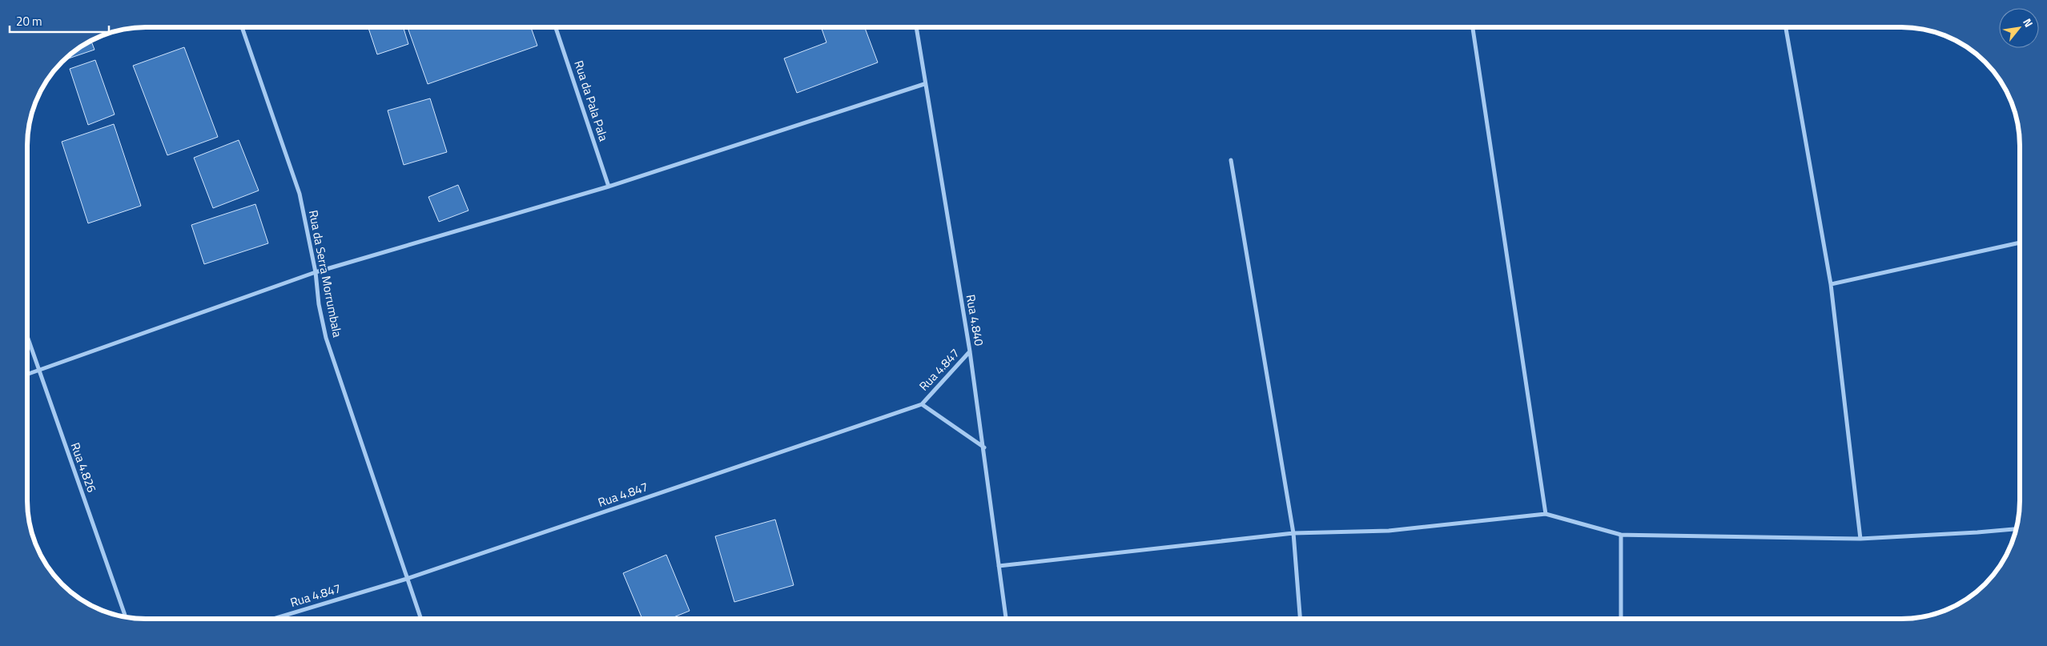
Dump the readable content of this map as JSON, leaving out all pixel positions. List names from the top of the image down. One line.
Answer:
{"streets":{"street":["Rua da Pala Pala","Rua da Serra Morrumbala","Rua 4.840","Rua 4.847","Rua 4.826"]},"crossings":[["Rua da Serra Morrumbala","Rua 4.847"],["Rua 4.840","Rua 4.847"]],"scale_bar":"20 m","north":"top right"}
